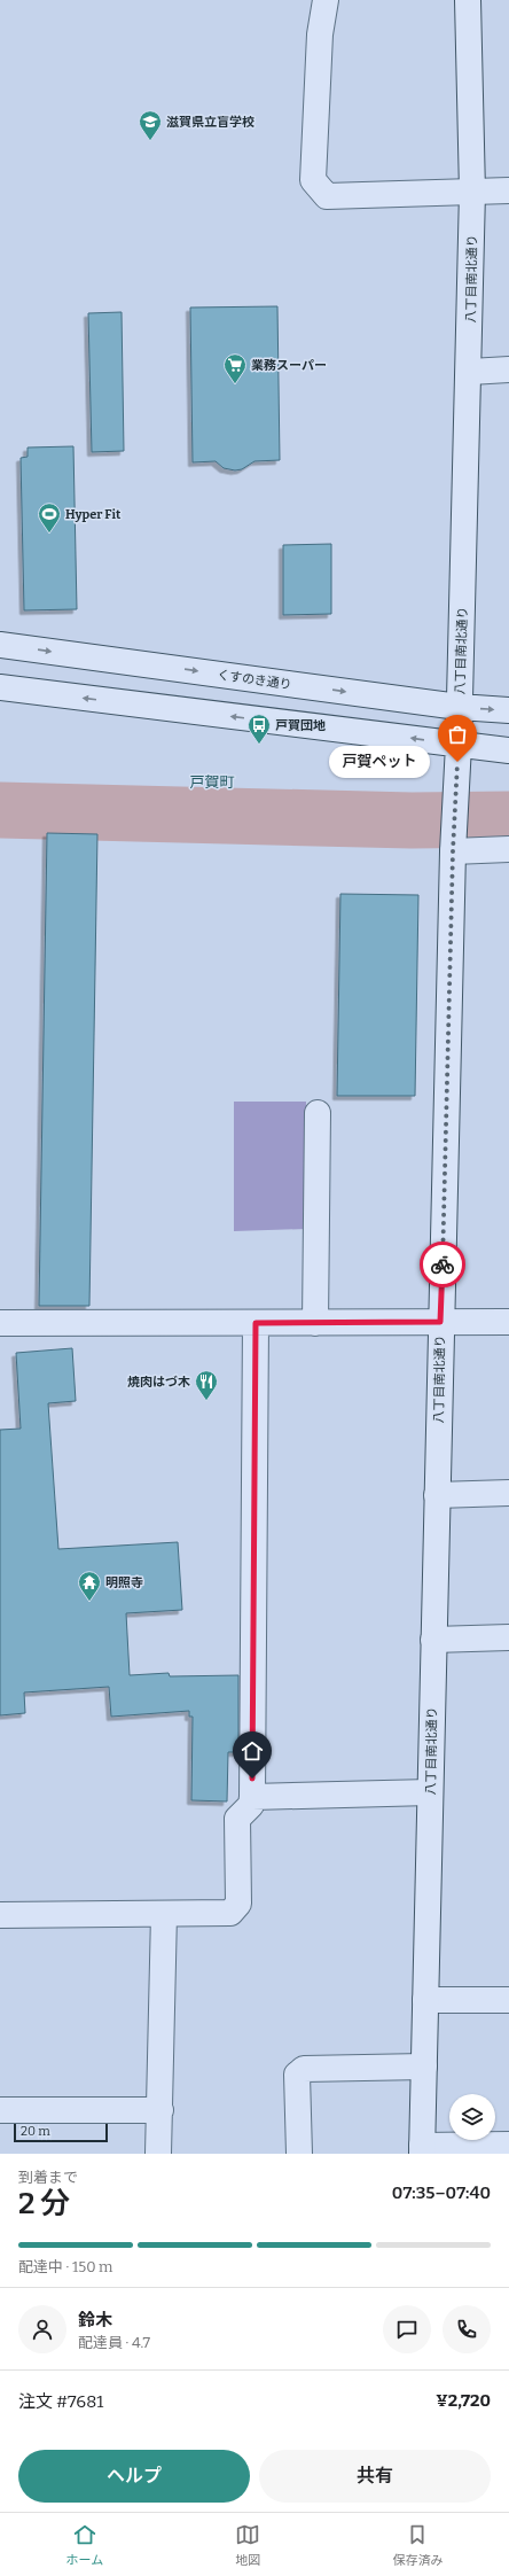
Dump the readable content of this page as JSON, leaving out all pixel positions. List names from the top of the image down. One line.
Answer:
{"streets":{"street":["八丁目南北通り","くすのき通り"]},"crossings":[["八丁目南北通り","くすのき通り"]],"districts":["戸賀町"],"places":{"school or university":["滋賀県立盲学校"],"supermarket":["業務スーパー"],"sports":["Hyper Fit"],"bus stop":["戸賀団地"],"other":["戸賀ペット"],"restaurant":["焼肉はづ木"],"temple":["明照寺"]},"scale_bar":"20 m","page":{"bubble":"戸賀ペット","scale":"20 m","heading":["2 分","到着まで","07:35–07:40"],"panel":["鈴木","配達員 · 4.7","注文 #7681","¥2,720"],"bar":"配達中 · 150 m","buttons":["ヘルプ","共有"],"tabs":["ホーム","地図","保存済み"]}}
